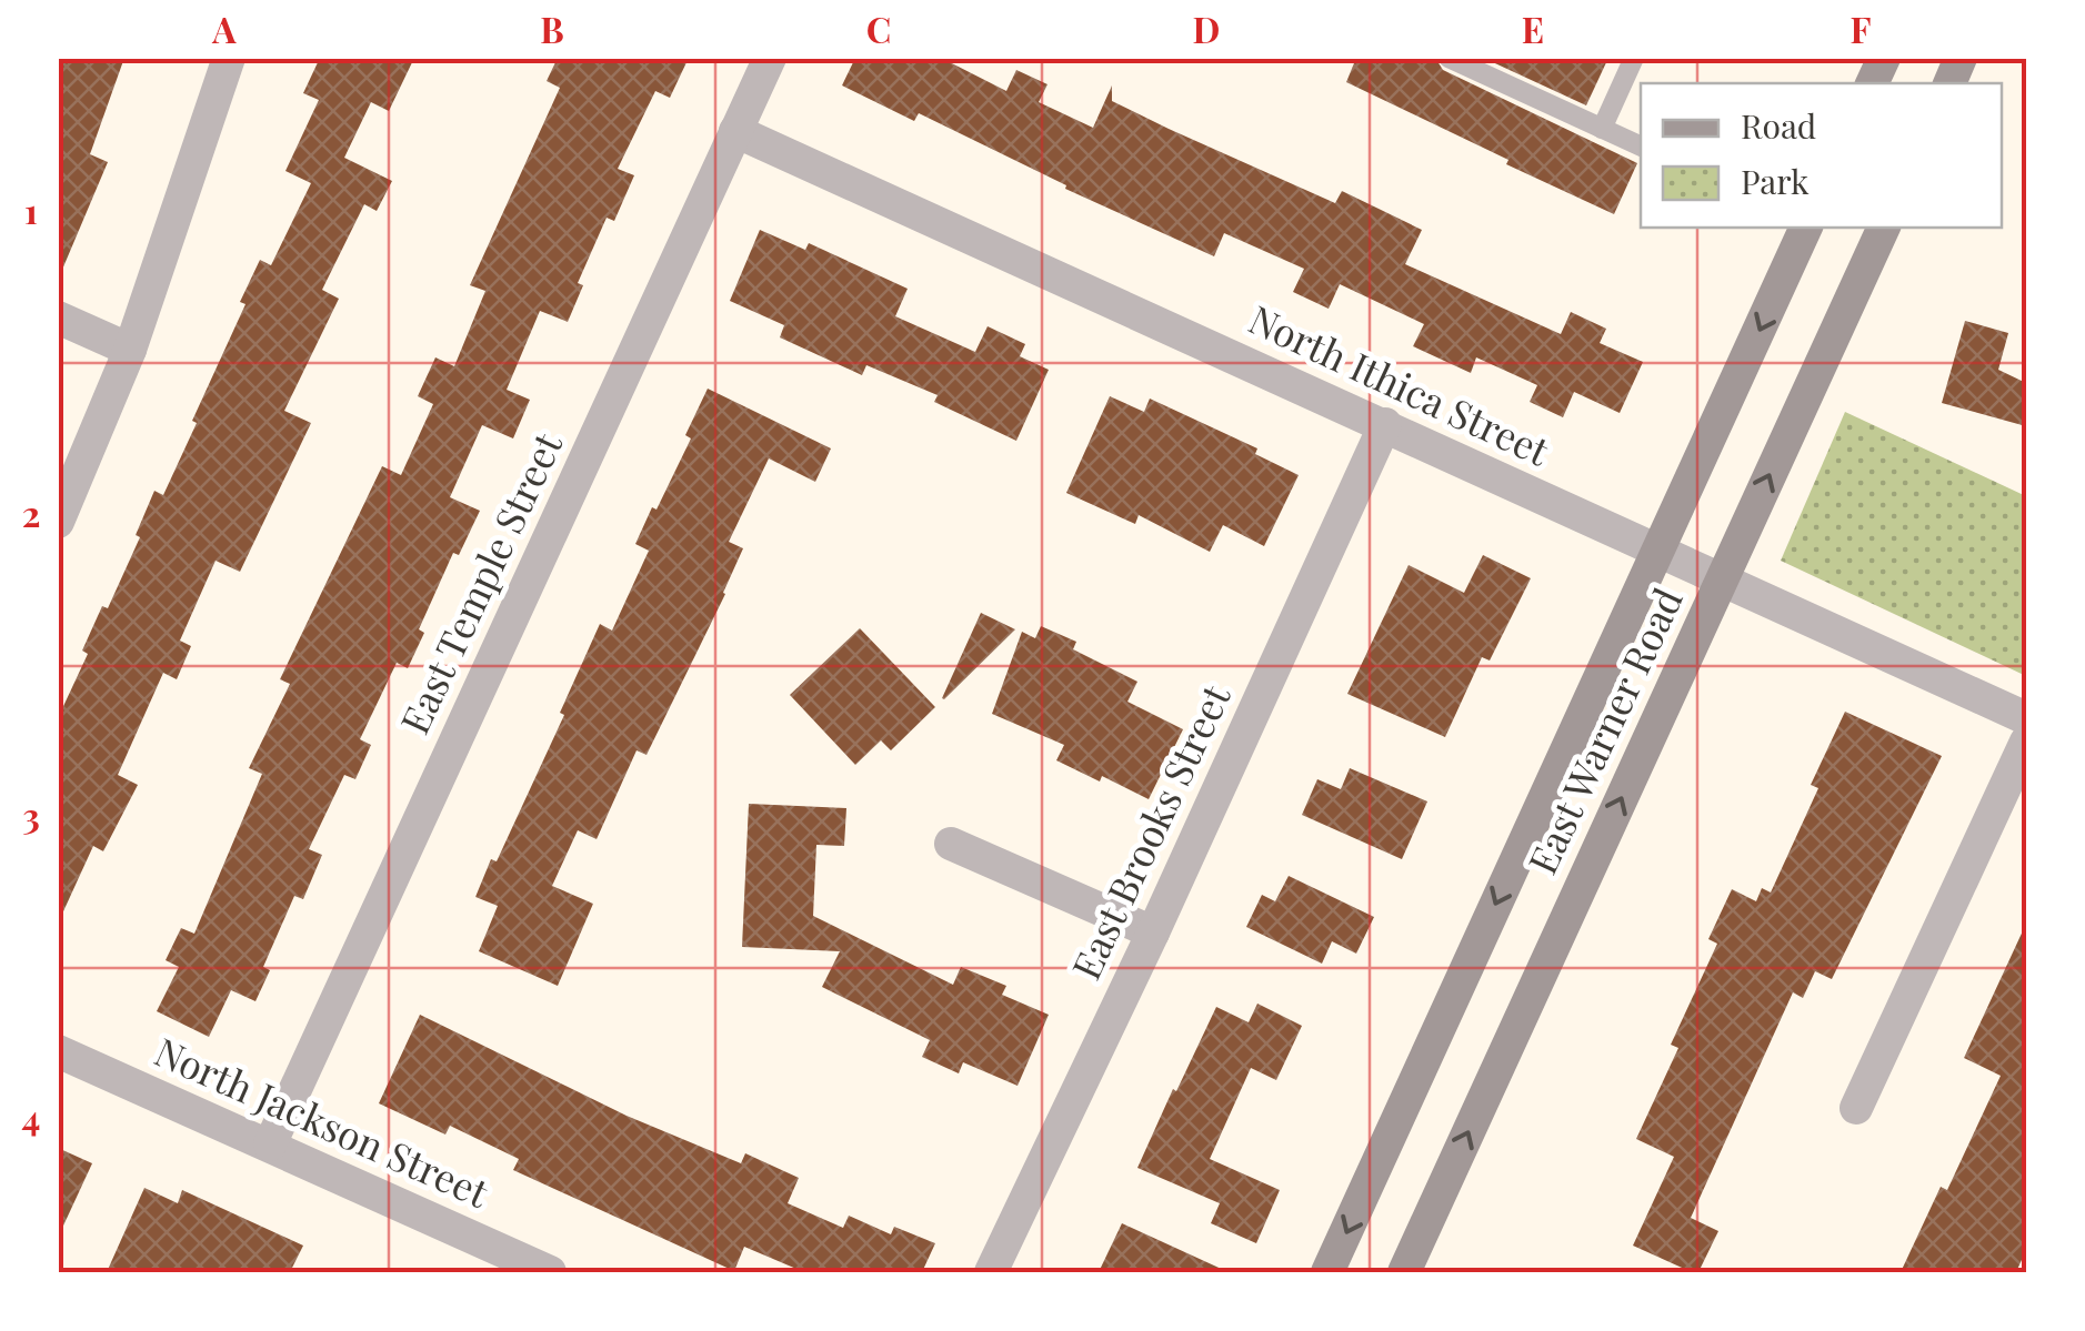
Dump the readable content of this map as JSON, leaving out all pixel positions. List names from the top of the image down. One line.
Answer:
{"streets":{"main road":["East Warner Road"],"street":["North Ithica Street","East Temple Street","East Brooks Street","North Jackson Street"]},"crossings":[["North Ithica Street","East Temple Street"],["North Ithica Street","East Warner Road"],["North Ithica Street","East Brooks Street"],["East Temple Street","North Jackson Street"]],"legend":["Road","Park"],"grid":{"columns":["A","B","C","D","E","F"],"rows":["1","2","3","4"]}}
